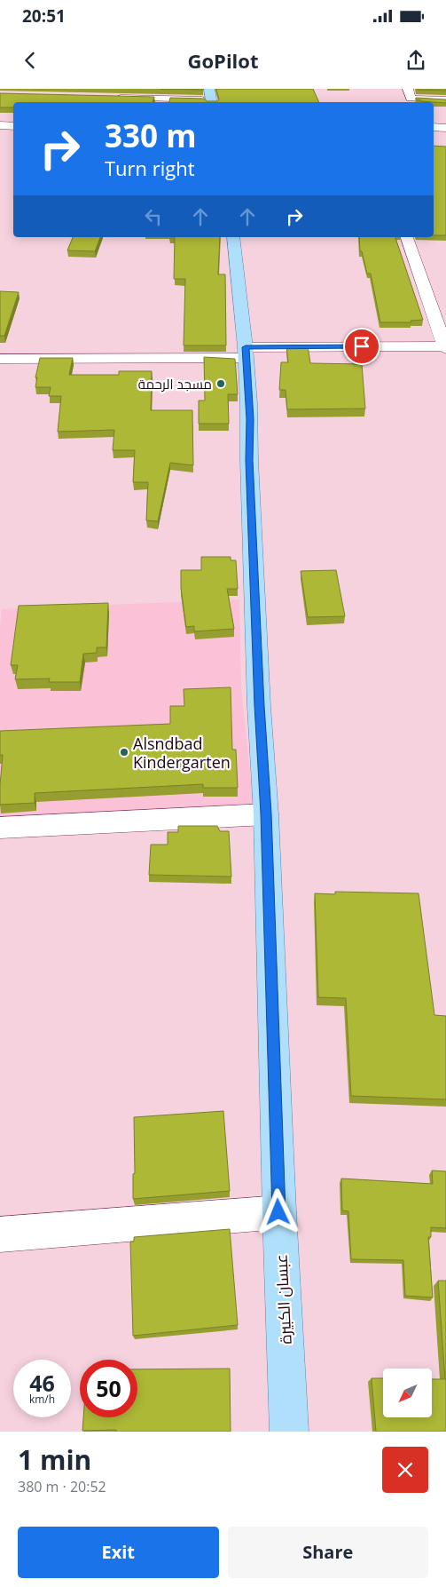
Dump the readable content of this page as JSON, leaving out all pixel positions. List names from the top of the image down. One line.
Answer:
{"streets":{"main road":["عبسان الكبيرة"]},"places":["مسجد الرحمة","Alsndbad Kindergarten"],"north":"bottom left","page":{"status":"20:51","header":"GoPilot","turn":["330 m","Turn right"],"speed":"46 km/h","limit":"50","heading":["1 min","380 m · 20:52"],"buttons":["Exit","Share"]}}
